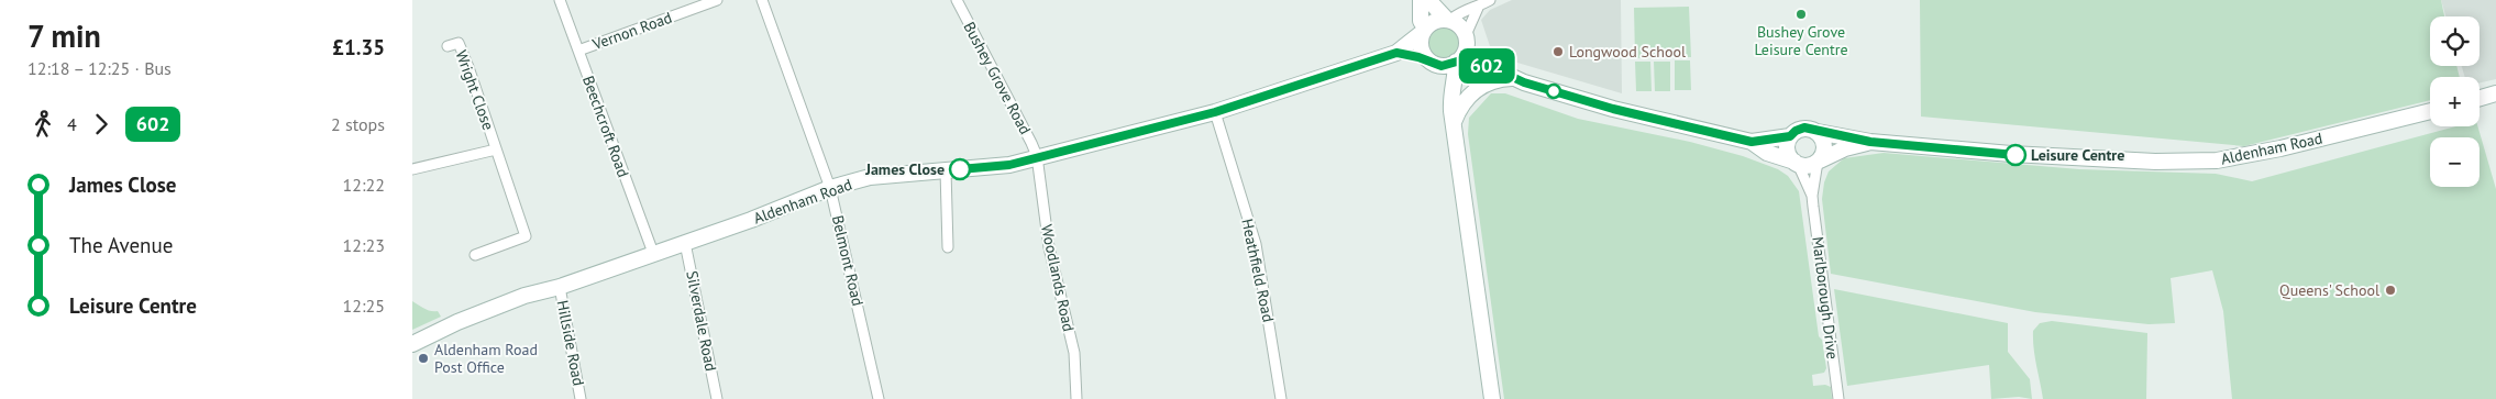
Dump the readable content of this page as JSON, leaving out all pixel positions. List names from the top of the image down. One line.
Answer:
{"streets":{"main road":["Aldenham Road"],"street":["Vernon Road","Bushey Grove Road","Wright Close","Beechcroft Road","Belmont Road","Heathfield Road","Woodlands Road","Marlborough Drive","Silverdale Road","Hillside Road"]},"crossings":[["Vernon Road","Beechcroft Road"],["Bushey Grove Road","Aldenham Road"],["Bushey Grove Road","Woodlands Road"],["Beechcroft Road","Aldenham Road"],["Aldenham Road","Belmont Road"],["Aldenham Road","Heathfield Road"],["Aldenham Road","Woodlands Road"],["Aldenham Road","Marlborough Drive"],["Aldenham Road","Silverdale Road"],["Aldenham Road","Hillside Road"]],"places":["Bushey Grove Leisure Centre","Longwood School","Leisure Centre","James Close","Queens' School","Aldenham Road Post Office"],"lines":["bus line 602"],"page":{"heading":["7 min","12:18 – 12:25 · Bus","£1.35"],"on_map":"602","map_buttons":["+","−"],"legs":["4","602","2 stops"],"list":[{"name":"James Close","value":"12:22"},{"name":"The Avenue","value":"12:23"},{"name":"Leisure Centre","value":"12:25"}]}}
